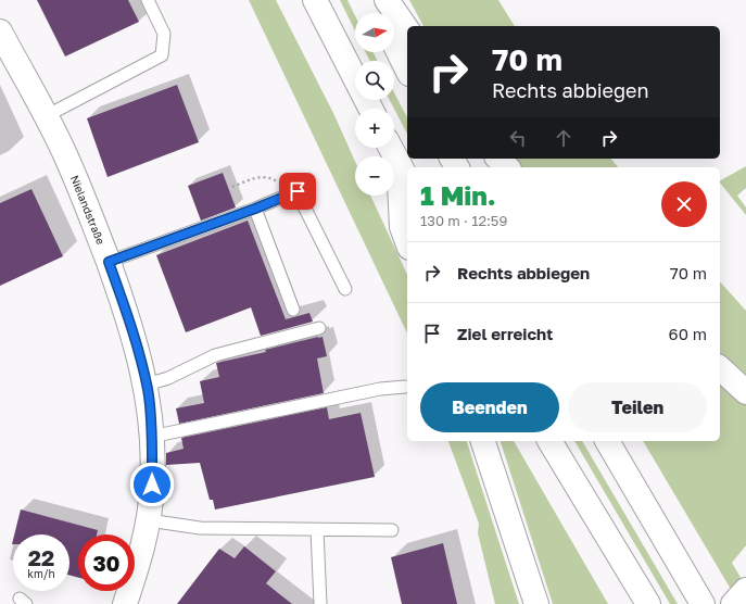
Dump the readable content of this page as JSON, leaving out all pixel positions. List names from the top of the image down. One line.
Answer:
{"streets":{"main road":["Nielandstraße"]},"north":"right","page":{"map_buttons":["+","−"],"turn":["70 m","Rechts abbiegen"],"heading":["1 Min.","130 m · 12:59"],"list":[{"name":"Rechts abbiegen","value":"70 m"},{"name":"Ziel erreicht","value":"60 m"}],"buttons":["Beenden","Teilen"],"speed":"22 km/h","limit":"30"}}
